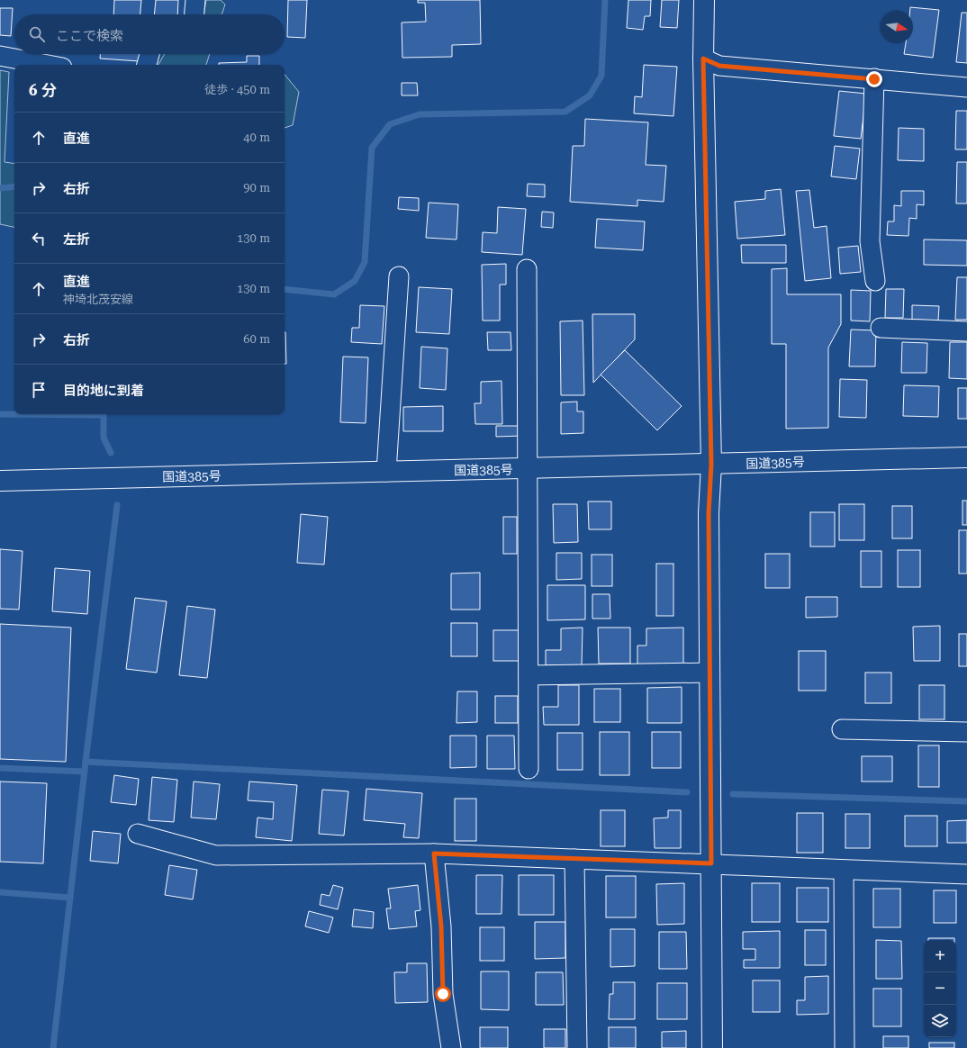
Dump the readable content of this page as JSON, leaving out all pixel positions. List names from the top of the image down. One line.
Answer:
{"streets":{"main road":["国道385号"]},"north":"right","page":{"search":"ここで検索","heading":["6 分","徒歩 · 450 m"],"list":[["直進","40 m"],["右折","90 m"],["左折","130 m"],["直進","神埼北茂安線","130 m"],["右折","60 m"],"目的地に到着"],"map_buttons":["+","−"]}}
